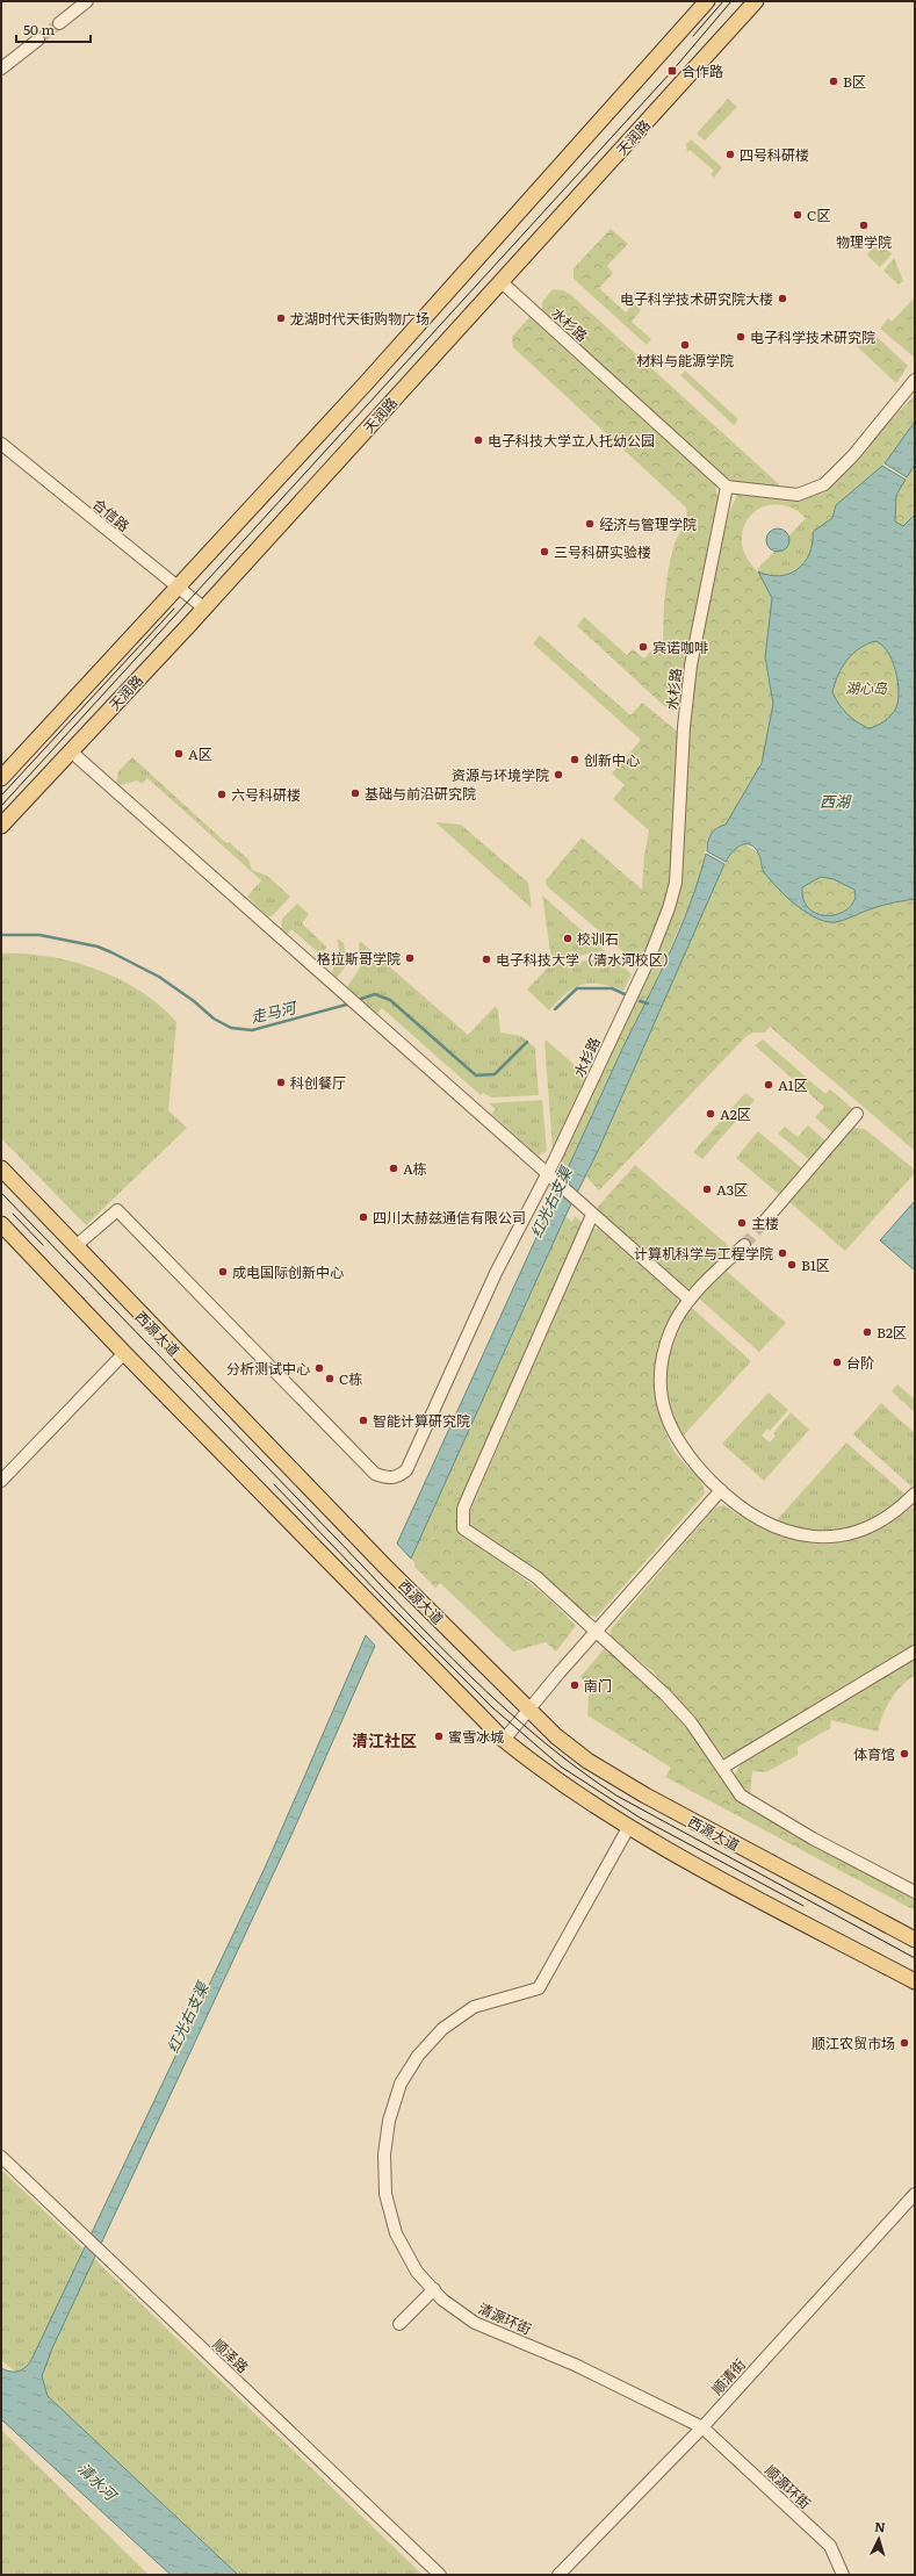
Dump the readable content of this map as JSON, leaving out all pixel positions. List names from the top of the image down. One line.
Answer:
{"streets":{"main road":["天润路","西源大道"],"street":["水杉路","合信路","清源环街","顺泽路","顺清街","顺源环街"]},"crossings":[["天润路","水杉路"],["天润路","合信路"],["水杉路","西源大道"],["清源环街","顺清街"],["清源环街","顺源环街"],["顺清街","顺源环街"]],"districts":["清江社区"],"water":["西湖","走马河","红光右支渠","清水河"],"parks":["湖心岛"],"places":{"transit":["合作路"],"other":["B区","四号科研楼","C区","物理学院","电子科学技术研究院大楼","龙湖时代天街购物广场","电子科学技术研究院","材料与能源学院","电子科技大学立人托幼公园","经济与管理学院","三号科研实验楼","宾诺咖啡","A区","创新中心","资源与环境学院","基础与前沿研究院","六号科研楼","校训石","格拉斯哥学院","电子科技大学（清水河校区）","科创餐厅","A1区","A2区","A栋","A3区","四川太赫兹通信有限公司","主楼","计算机科学与工程学院","B1区","成电国际创新中心","B2区","台阶","分析测试中心","C栋","智能计算研究院","南门","蜜雪冰城","体育馆","顺江农贸市场"]},"scale_bar":"50 m","north":"top"}
